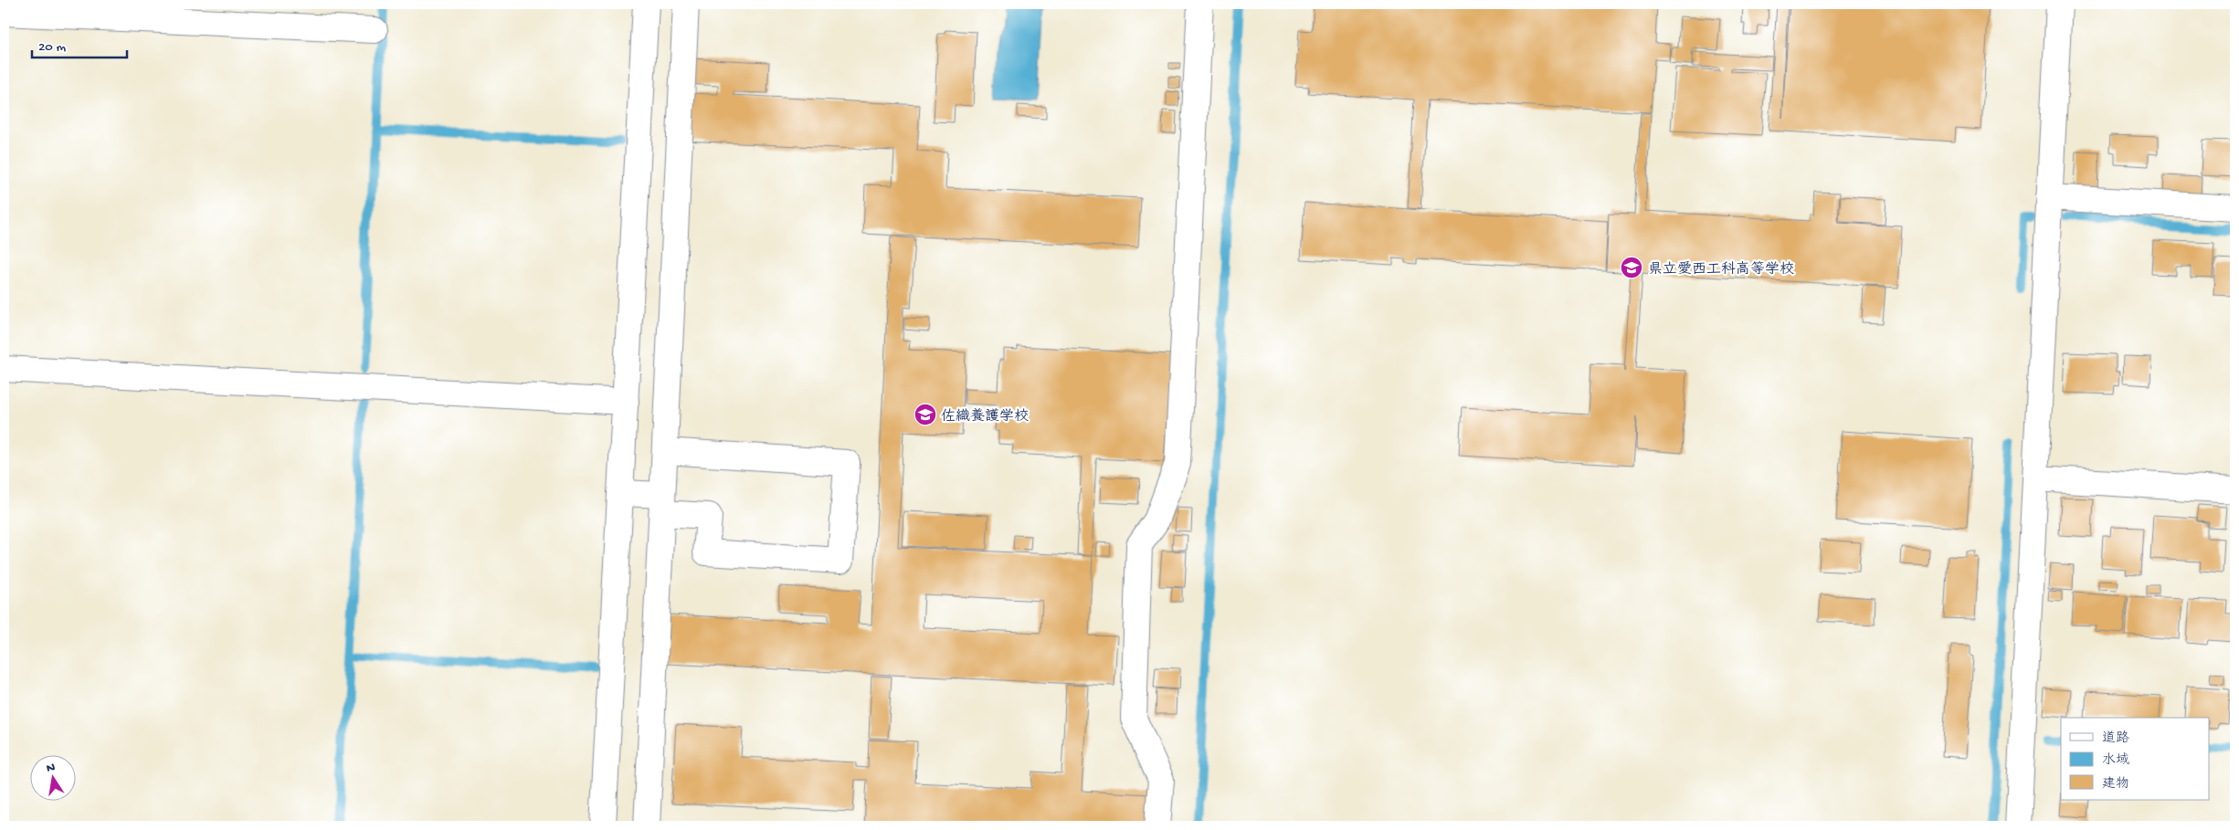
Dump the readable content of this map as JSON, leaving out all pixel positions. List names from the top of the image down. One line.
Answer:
{"places":{"school or university":["県立愛西工科高等学校","佐織養護学校"]},"legend":["道路","水域","建物"],"scale_bar":"20 m","north":"top"}
